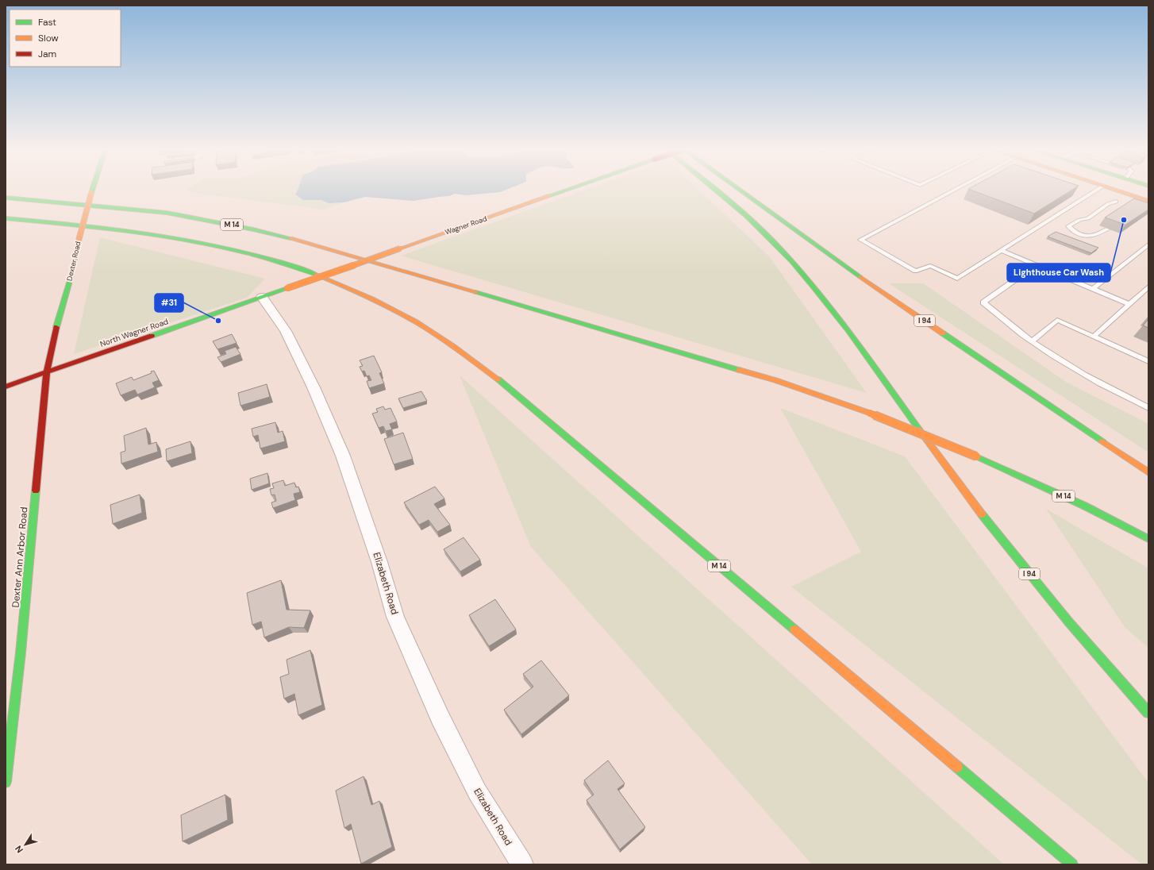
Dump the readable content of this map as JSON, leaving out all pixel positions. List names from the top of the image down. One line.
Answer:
{"streets":{"main road":["M 14","Wagner Road","Dexter Road","I 94","North Wagner Road","Dexter Ann Arbor Road"],"street":["Elizabeth Road"]},"crossings":[["Wagner Road","North Wagner Road"],["Dexter Road","North Wagner Road"],["Dexter Road","Dexter Ann Arbor Road"],["North Wagner Road","Dexter Ann Arbor Road"],["North Wagner Road","Elizabeth Road"]],"places":["Lighthouse Car Wash","#31"],"legend":["Fast","Slow","Jam"],"north":"bottom left"}
